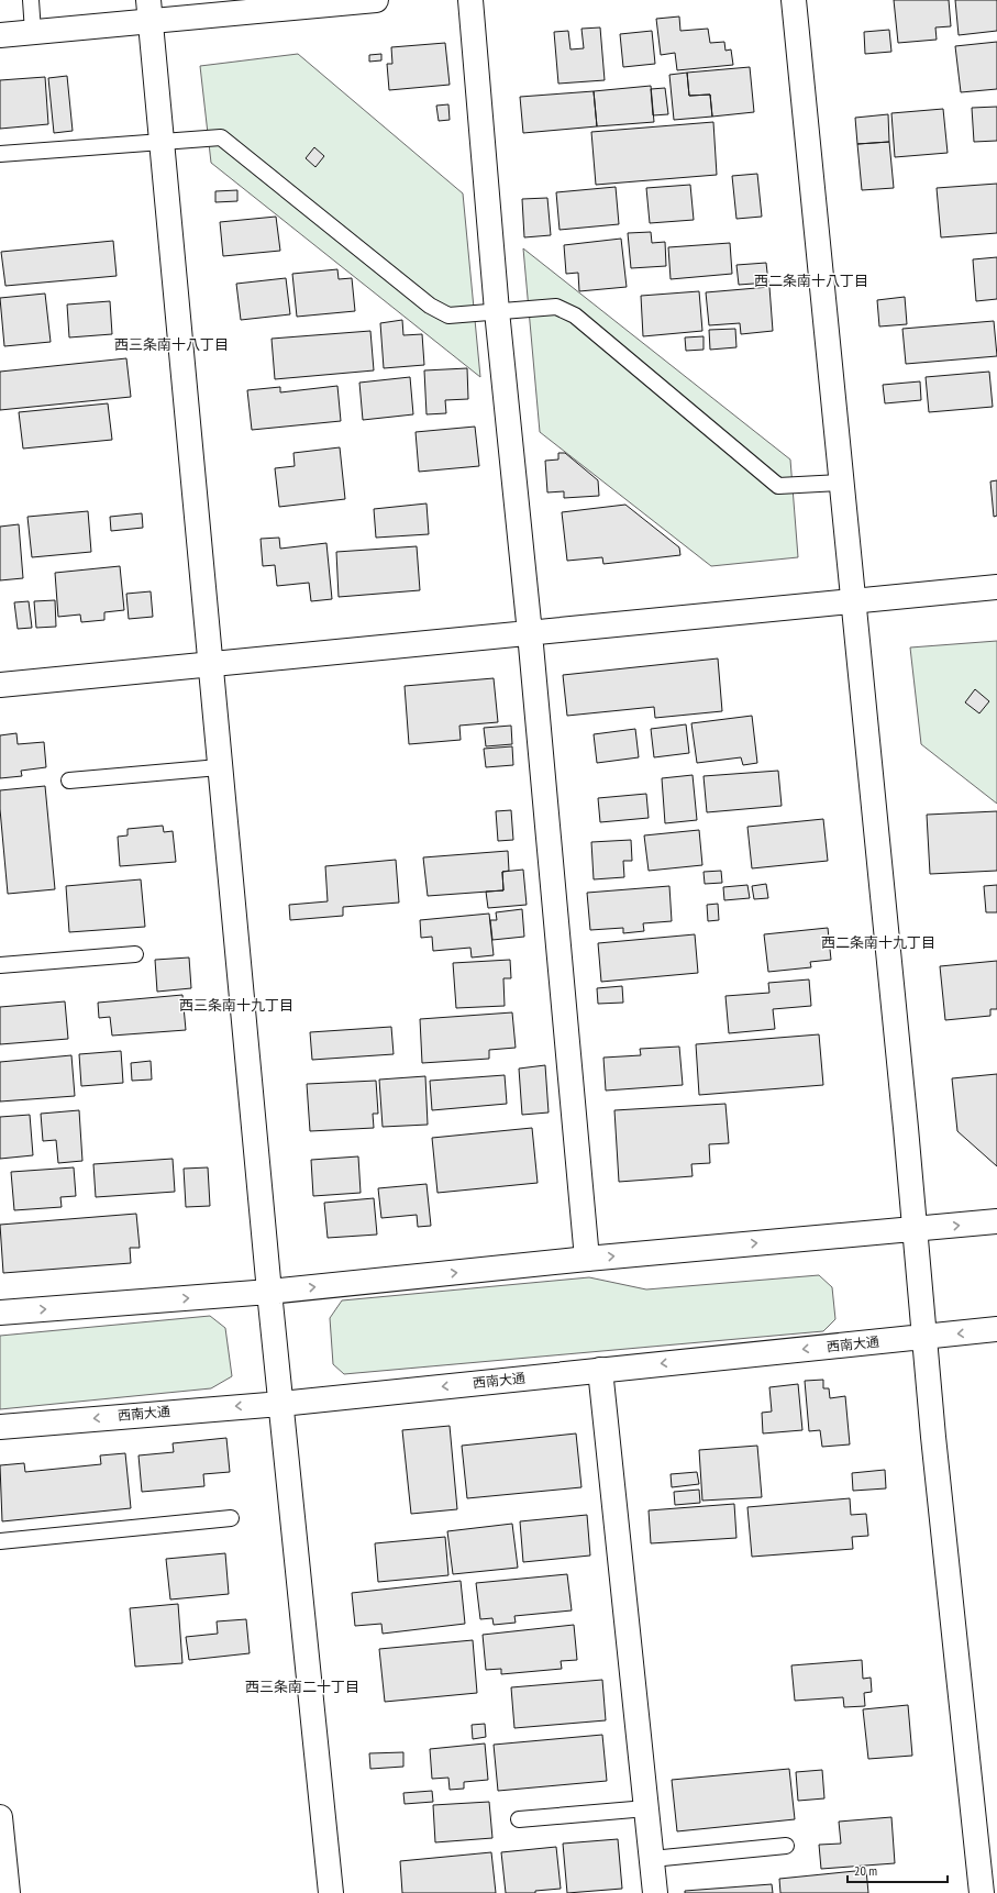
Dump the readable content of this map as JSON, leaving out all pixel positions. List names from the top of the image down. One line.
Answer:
{"streets":{"street":["西南大通"]},"districts":["西二条南十八丁目","西三条南十八丁目","西二条南十九丁目","西三条南十九丁目","西三条南二十丁目"],"scale_bar":"20 m"}
